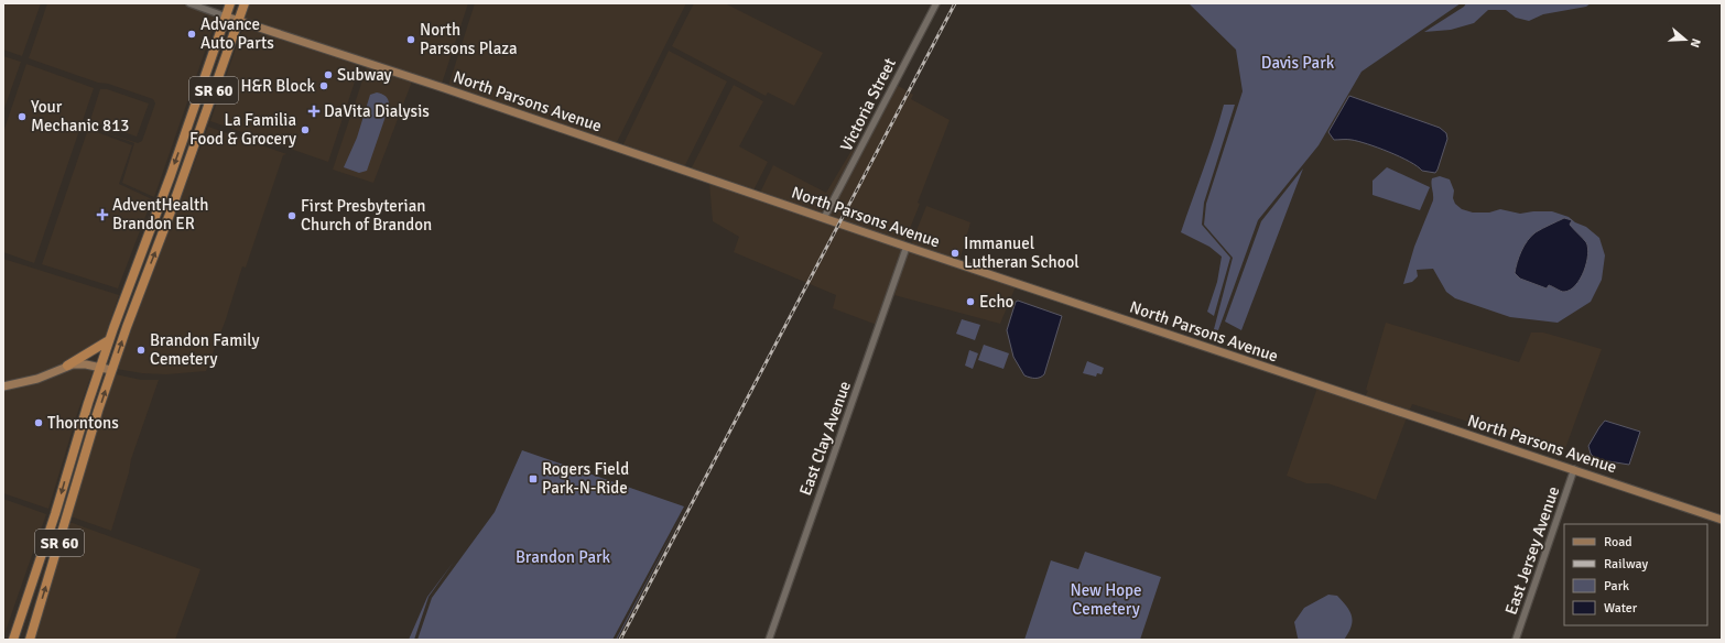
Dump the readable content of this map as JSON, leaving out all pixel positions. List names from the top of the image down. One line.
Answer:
{"streets":{"highway":["SR 60"],"main road":["North Parsons Avenue"],"street":["Victoria Street","East Clay Avenue","East Jersey Avenue"]},"crossings":[["SR 60","North Parsons Avenue"],["North Parsons Avenue","Victoria Street"],["North Parsons Avenue","East Clay Avenue"],["North Parsons Avenue","East Jersey Avenue"]],"parks":["Davis Park","Brandon Park","New Hope Cemetery"],"places":{"other":["Advance Auto Parts","North Parsons Plaza","Subway","H&R Block","Your Mechanic 813","La Familia Food & Grocery","First Presbyterian Church of Brandon","Immanuel Lutheran School","Echo","Brandon Family Cemetery","Thorntons"],"health":["DaVita Dialysis","AdventHealth Brandon ER"],"transit":["Rogers Field Park-N-Ride"]},"legend":["Road","Railway","Park","Water"],"north":"right"}
